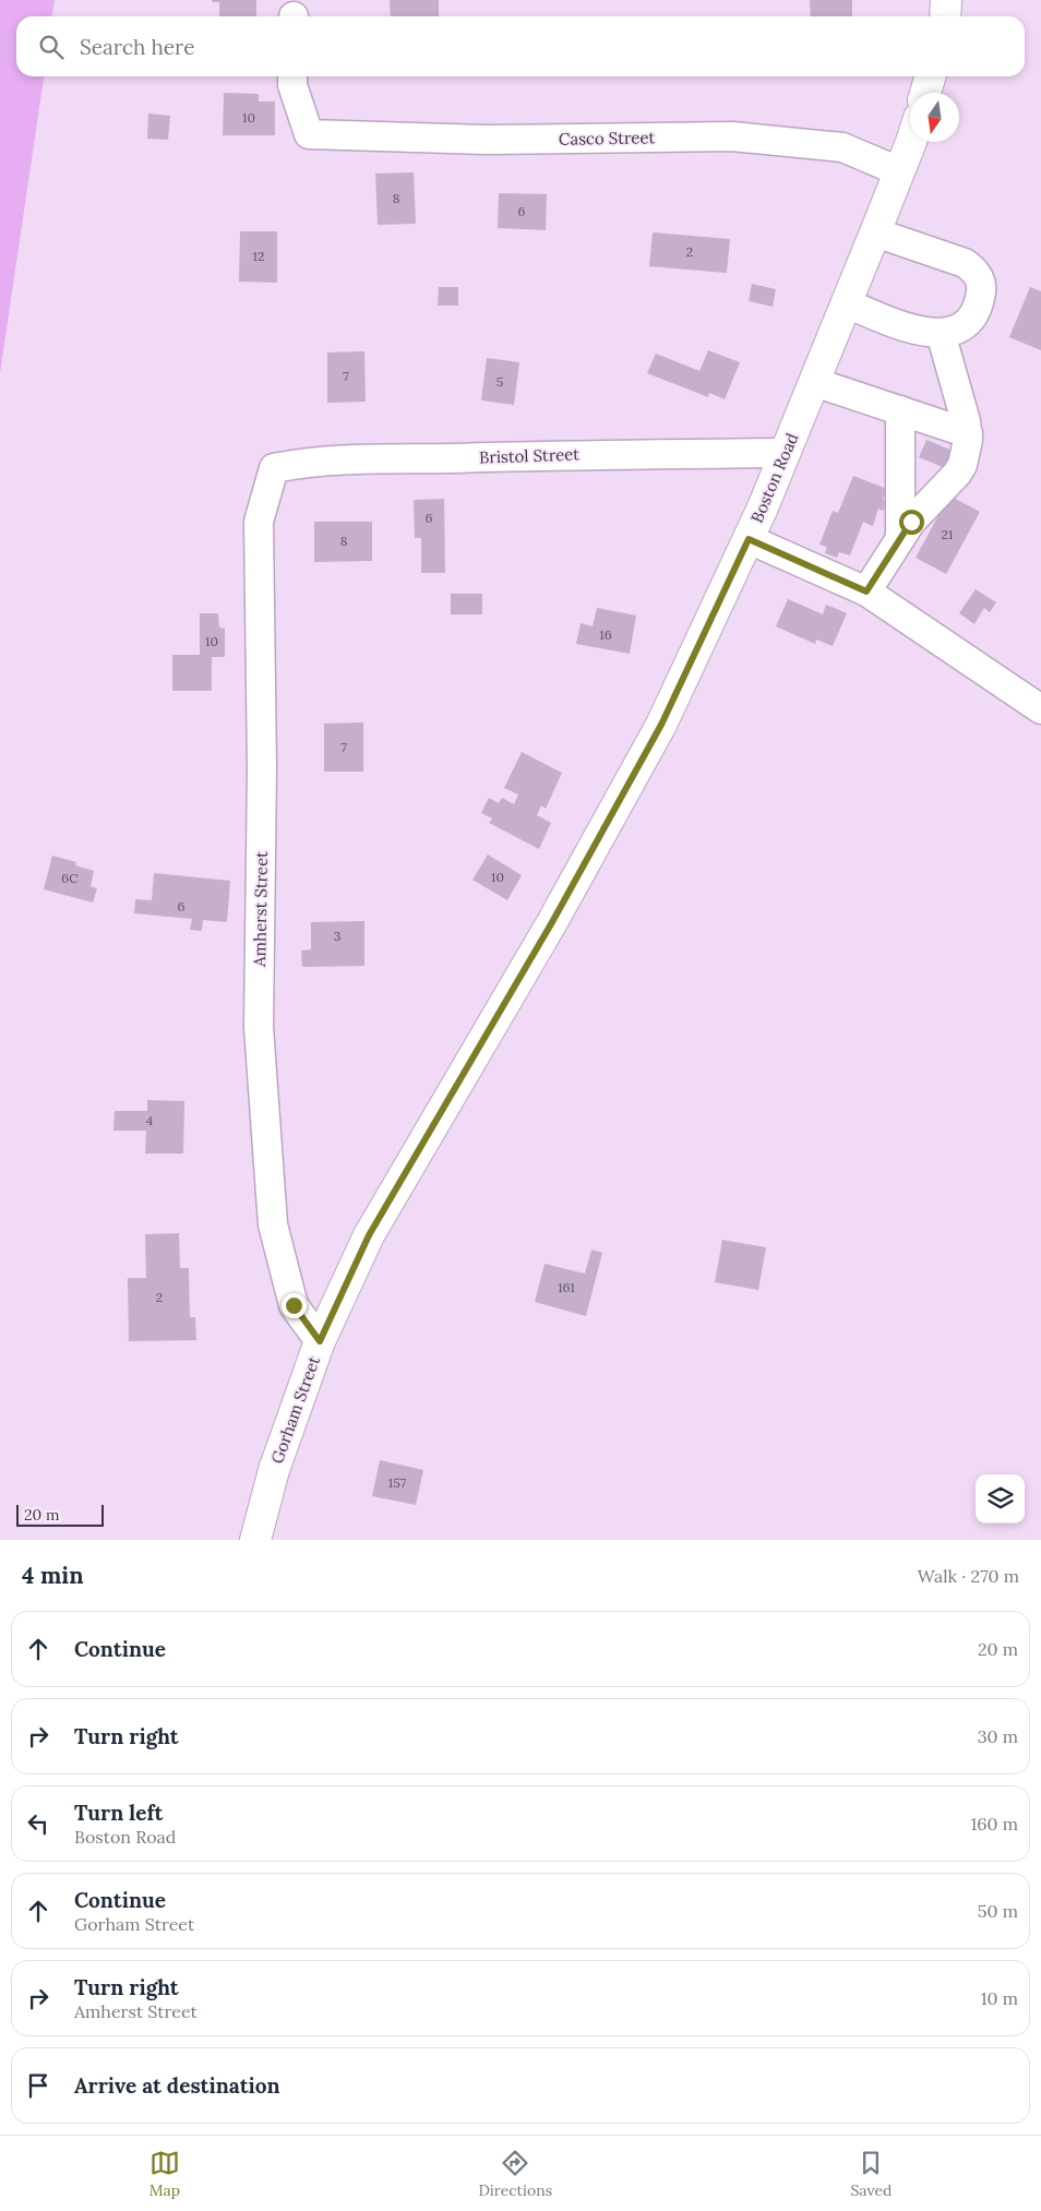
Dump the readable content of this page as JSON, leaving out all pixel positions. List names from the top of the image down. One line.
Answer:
{"streets":{"main road":["Boston Road","Gorham Street"],"street":["Casco Street","Bristol Street","Amherst Street"]},"crossings":[["Casco Street","Boston Road"],["Bristol Street","Boston Road"],["Bristol Street","Amherst Street"],["Boston Road","Gorham Street"],["Amherst Street","Gorham Street"]],"house_numbers":["10","8","6","2","12","7","5","6","21","8","16","10","7","10","6C","6","3","4","161","2","157"],"scale_bar":"20 m","north":"bottom","page":{"search":"Search here","scale":"20 m","heading":["4 min","Walk · 270 m"],"list":[["Continue","20 m"],["Turn right","30 m"],["Turn left","Boston Road","160 m"],["Continue","Gorham Street","50 m"],["Turn right","Amherst Street","10 m"],"Arrive at destination"],"nav":["Map","Directions","Saved"]}}
